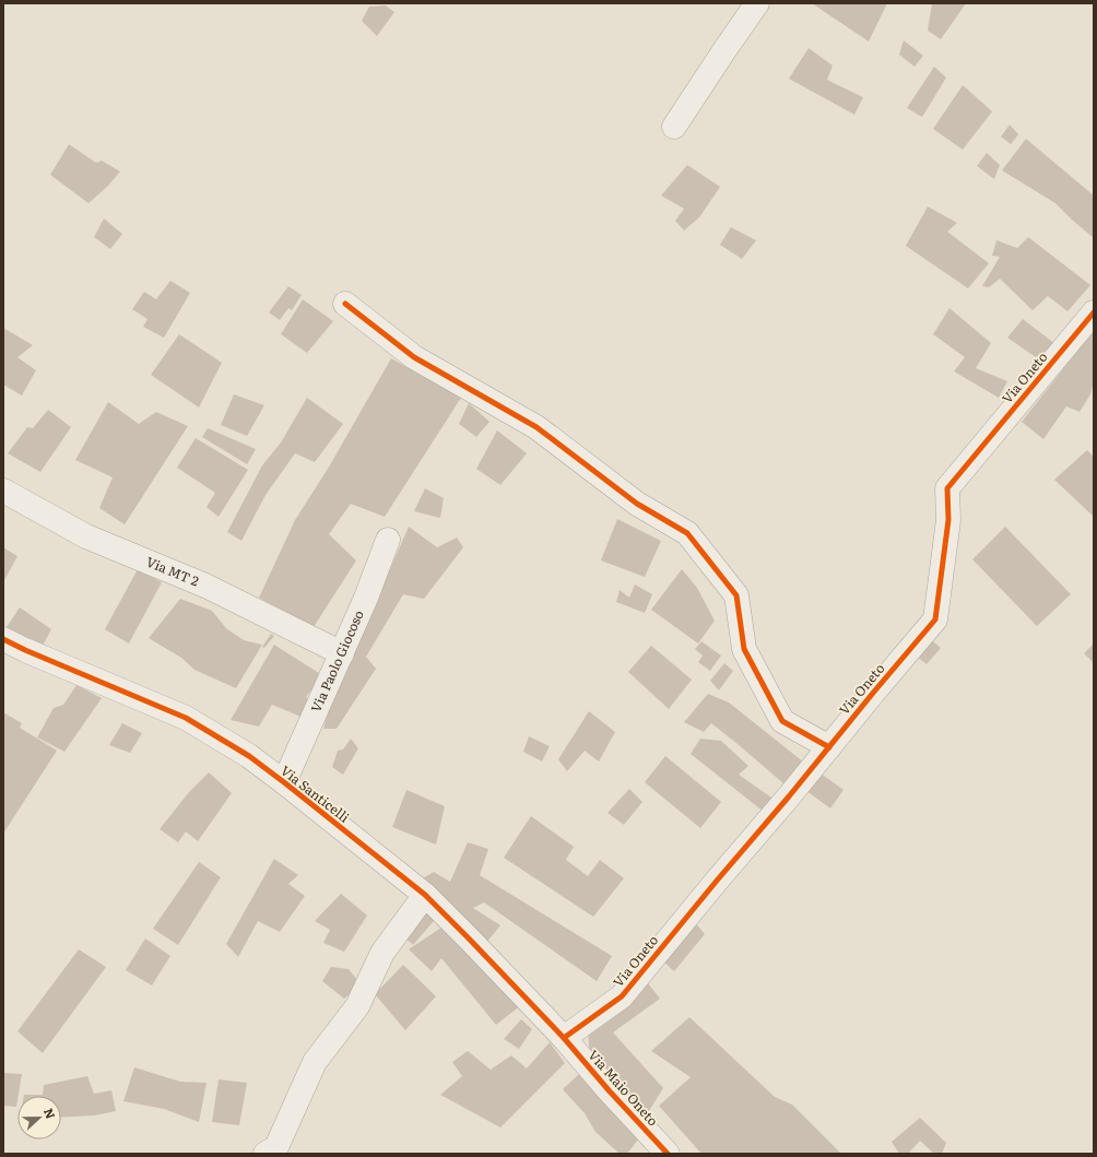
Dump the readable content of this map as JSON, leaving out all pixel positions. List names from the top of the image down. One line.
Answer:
{"streets":{"street":["Via Oneto","Via MT 2","Via Paolo Giocoso","Via Santicelli","Via Maio Oneto"]},"crossings":[["Via Oneto","Via Santicelli"],["Via Oneto","Via Maio Oneto"],["Via MT 2","Via Paolo Giocoso"],["Via Paolo Giocoso","Via Santicelli"],["Via Santicelli","Via Maio Oneto"]],"north":"right"}
